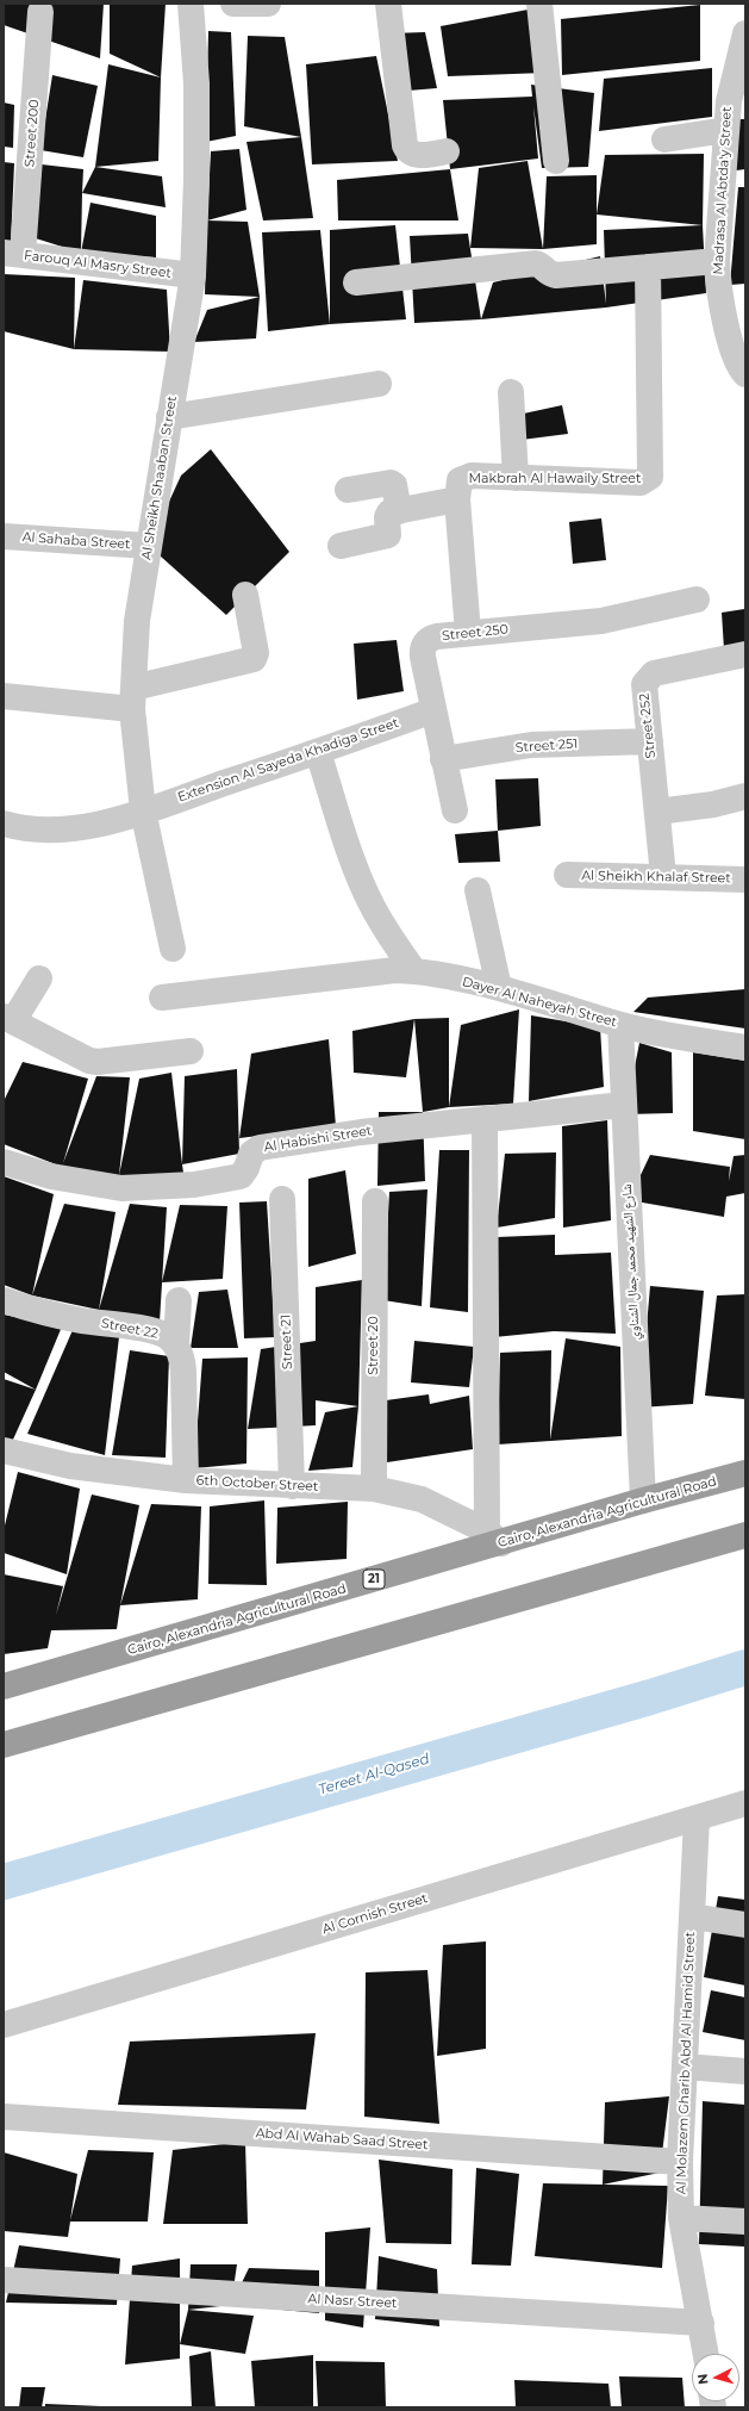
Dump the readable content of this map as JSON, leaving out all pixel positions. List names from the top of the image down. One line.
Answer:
{"streets":{"highway":["Cairo, Alexandria Agricultural Road","21"],"street":["Street 200","Madrasa Al Abtda'y Street","Farouq Al Masry Street","Al Sheikh Shaaban Street","Makbrah Al Hawaily Street","Al Sahaba Street","Street 250","Street 252","Street 251","Extension Al Sayeda Khadiga Street","Al Sheikh Khalaf Street","Dayer Al Naheyah Street","Al Habishi Street","شارع الشهيد محمد جمال الشناوي","Street 22","Street 21","Street 20","6th October Street","Al Cornish Street","Al Molazem Gharib Abd Al Hamid Street","Abd Al Wahab Saad Street","Al Nasr Street"]},"crossings":[["Street 200","Farouq Al Masry Street"],["Farouq Al Masry Street","Al Sheikh Shaaban Street"],["Al Sheikh Shaaban Street","Al Sahaba Street"],["Al Sheikh Shaaban Street","Extension Al Sayeda Khadiga Street"],["Makbrah Al Hawaily Street","Street 250"],["Street 250","Street 251"],["Street 250","Extension Al Sayeda Khadiga Street"],["Street 252","Street 251"],["Street 252","Al Sheikh Khalaf Street"],["Dayer Al Naheyah Street","شارع الشهيد محمد جمال الشناوي"],["Al Habishi Street","شارع الشهيد محمد جمال الشناوي"],["شارع الشهيد محمد جمال الشناوي","Cairo, Alexandria Agricultural Road"],["Street 21","6th October Street"],["Street 20","6th October Street"],["6th October Street","Cairo, Alexandria Agricultural Road"],["Al Cornish Street","Al Molazem Gharib Abd Al Hamid Street"],["Al Molazem Gharib Abd Al Hamid Street","Abd Al Wahab Saad Street"],["Al Molazem Gharib Abd Al Hamid Street","Al Nasr Street"]],"water":["Tereet Al-Qased"],"north":"left"}
